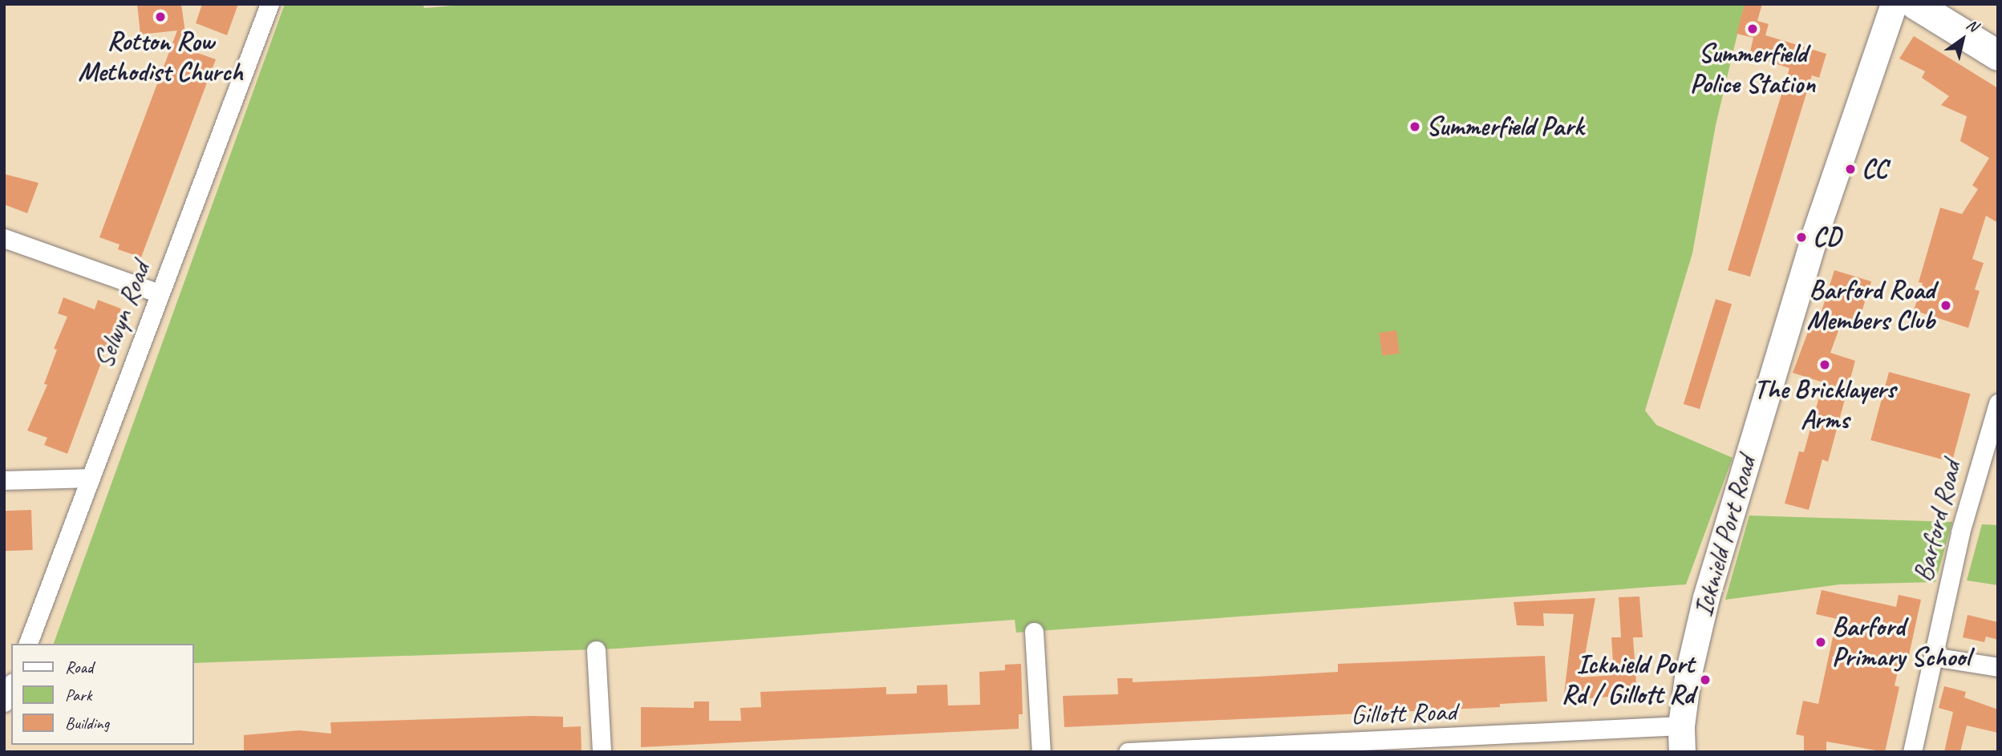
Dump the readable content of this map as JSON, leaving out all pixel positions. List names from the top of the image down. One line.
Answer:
{"streets":{"main road":["Icknield Port Road"],"street":["Selwyn Road","Barford Road","Gillott Road"]},"crossings":[["Icknield Port Road","Gillott Road"]],"places":["Rotton Row Methodist Church","Summerfield Police Station","Summerfield Park","CC","CD","Barford Road Members Club","The Bricklayers Arms","Barford Primary School","Icknield Port Rd / Gillott Rd"],"legend":["Road","Park","Building"],"north":"top right"}
